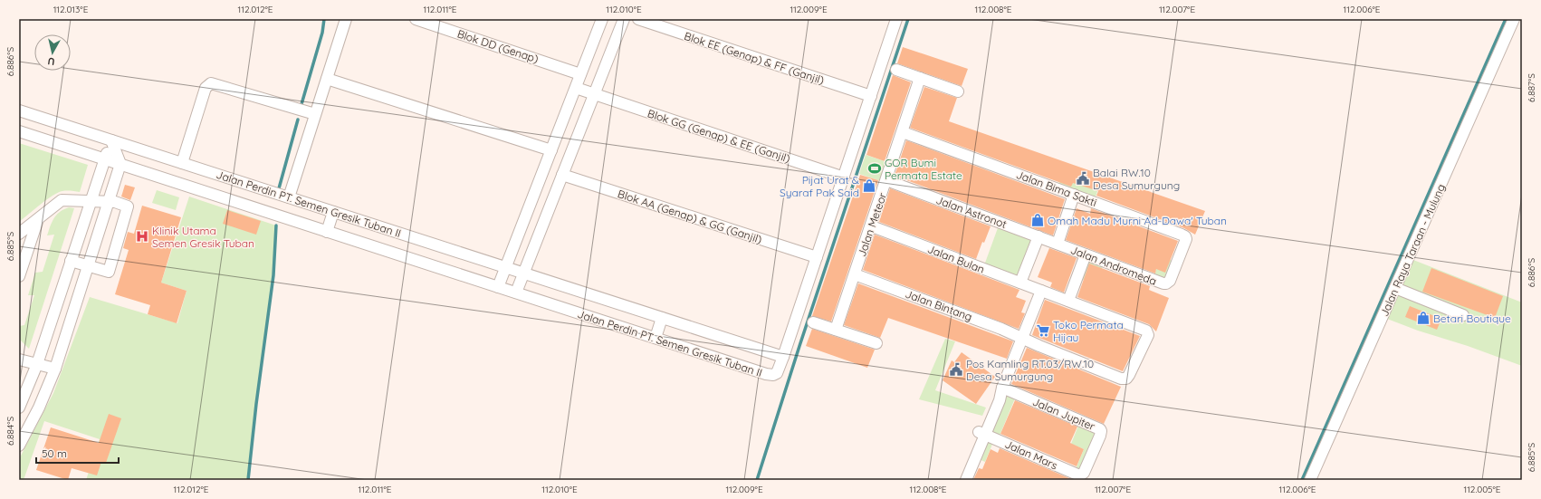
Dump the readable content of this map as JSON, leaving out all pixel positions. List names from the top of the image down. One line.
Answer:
{"streets":{"street":["Blok DD (Genap)","Blok EE (Genap) & FF (Ganjil)","Blok GG (Genap) & EE (Ganjil)","Jalan Bima Sakti","Jalan Perdin PT. Semen Gresik Tuban II","Jalan Astronot","Blok AA (Genap) & GG (Ganjil)","Jalan Meteor","Jalan Raya Taraan - Mulung","Jalan Bulan","Jalan Andromeda","Jalan Bintang","Jalan Jupiter","Jalan Mars"]},"crossings":[["Jalan Bima Sakti","Jalan Meteor"],["Jalan Bima Sakti","Jalan Andromeda"],["Jalan Astronot","Jalan Meteor"],["Jalan Astronot","Jalan Andromeda"],["Jalan Meteor","Jalan Bulan"],["Jalan Meteor","Jalan Bintang"],["Jalan Bulan","Jalan Bintang"],["Jalan Jupiter","Jalan Mars"]],"places":{"sports":["GOR Bumi Permata Estate"],"public building":["Balai RW.10 Desa Sumurgung","Pos Kamling RT.03/RW.10 Desa Sumurgung"],"shop":["Pijat Urat & Syaraf Pak Said","Omah Madu Murni Ad-Dawa' Tuban","Betari Boutique"],"hospital":["Klinik Utama Semen Gresik Tuban"],"supermarket":["Toko Permata Hijau"]},"scale_bar":"50 m","north":"bottom","coordinates":["112.013°E","112.012°E","112.011°E","112.010°E","112.009°E","112.008°E","112.007°E","112.006°E","6.886°S","6.887°S","6.885°S","6.884°S","112.005°E"]}
